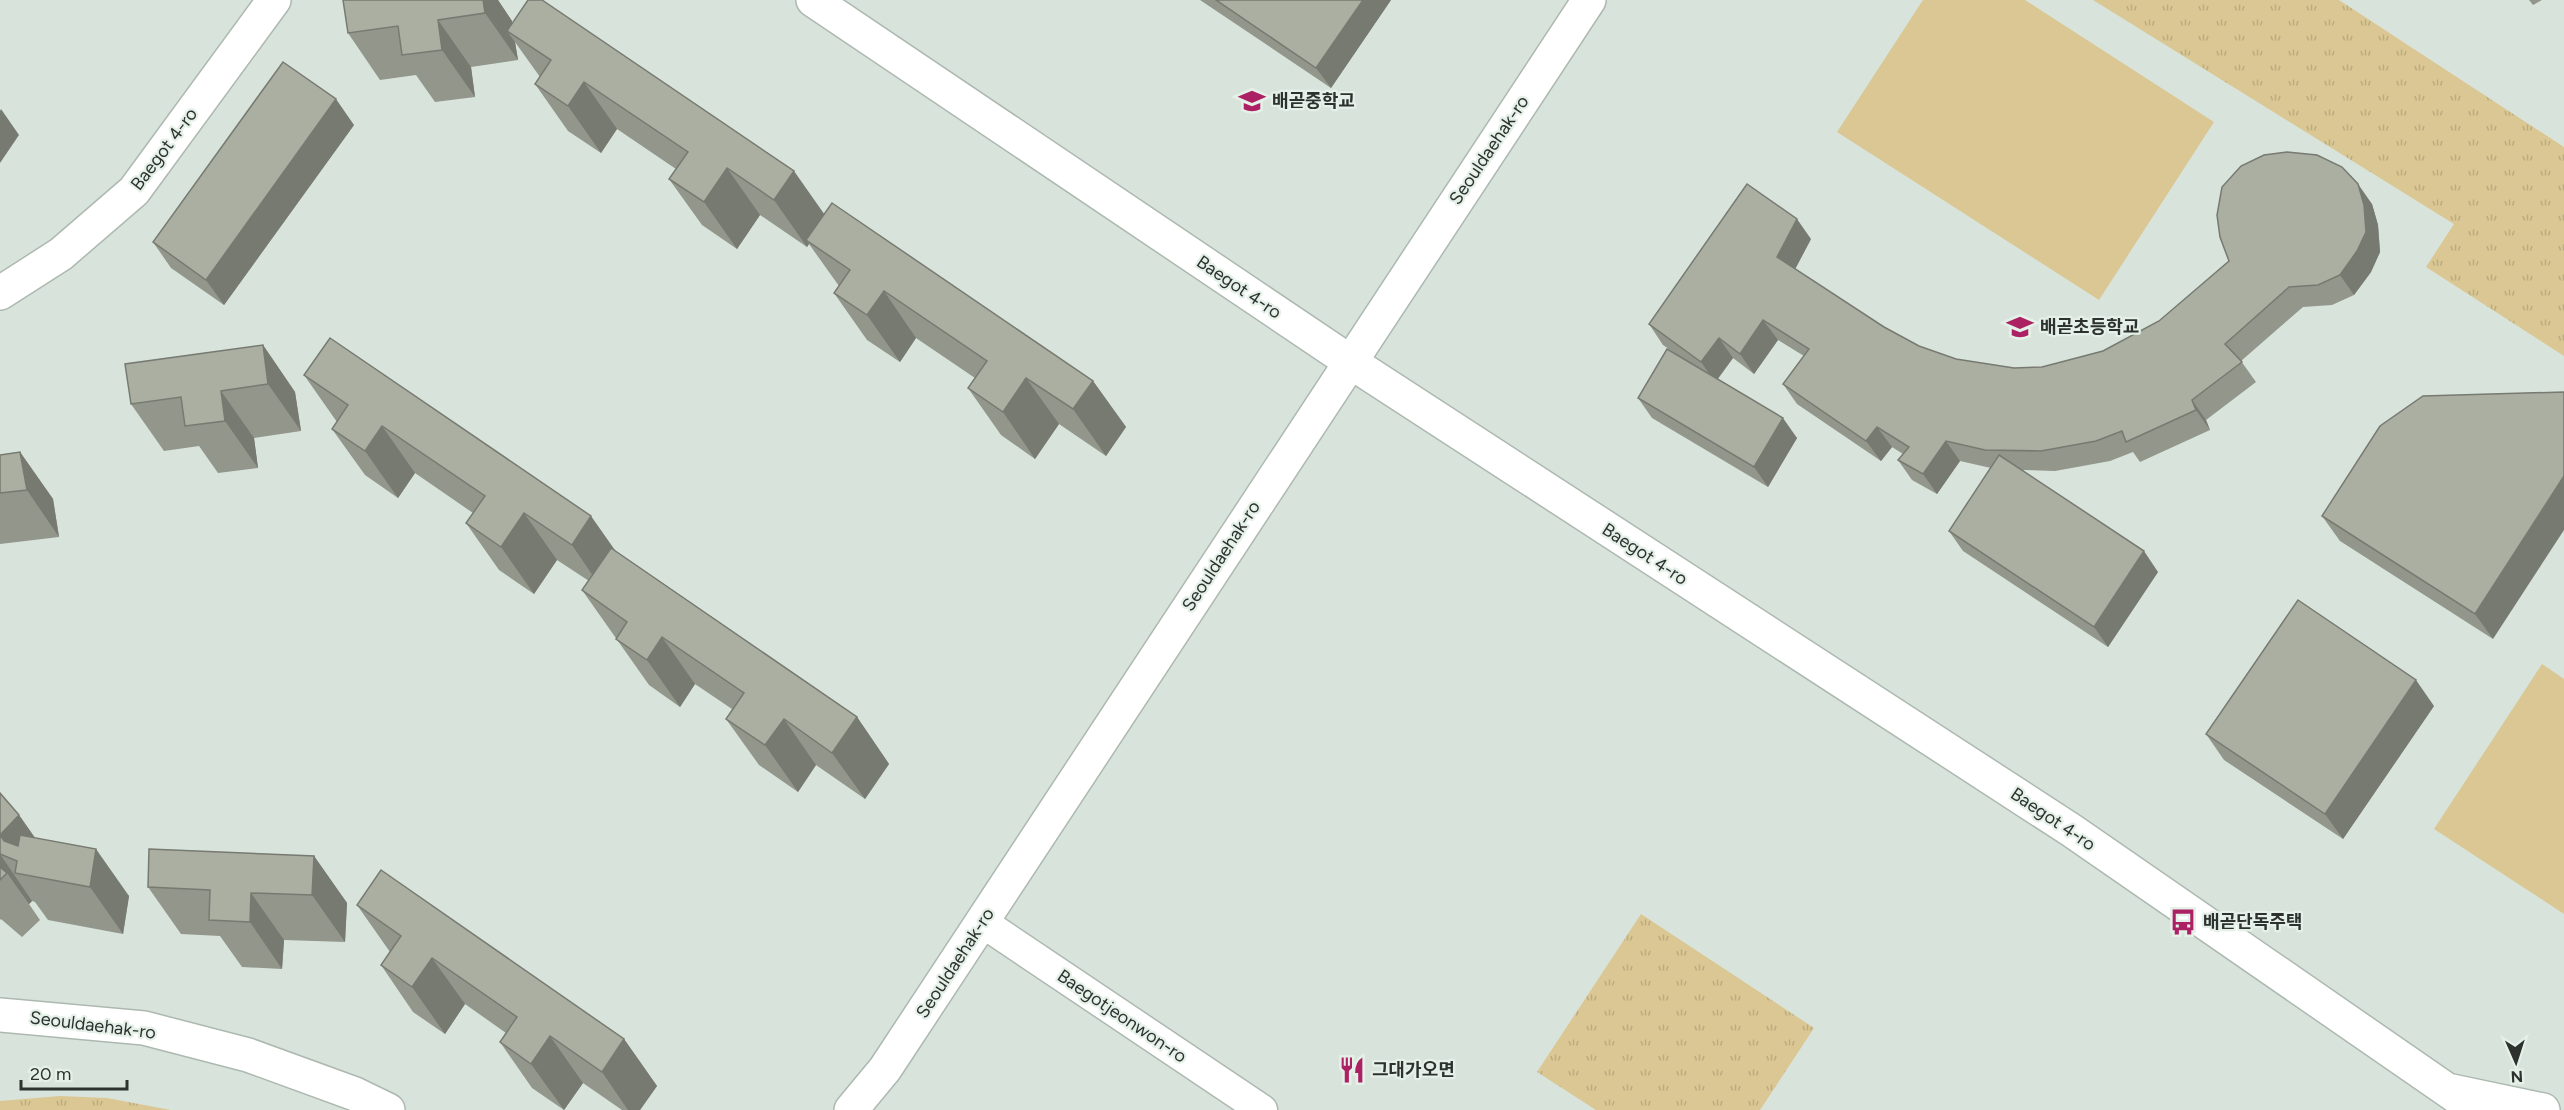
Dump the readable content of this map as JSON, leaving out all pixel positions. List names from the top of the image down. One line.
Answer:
{"streets":{"street":["Baegot 4-ro","Seouldaehak-ro","Baegotjeonwon-ro"]},"crossings":[["Baegot 4-ro","Seouldaehak-ro"],["Seouldaehak-ro","Baegotjeonwon-ro"]],"places":{"school or university":["배곧중학교","배곧초등학교"],"bus stop":["배곧단독주택"],"restaurant":["그대가오면"]},"scale_bar":"20 m","north":"bottom"}
